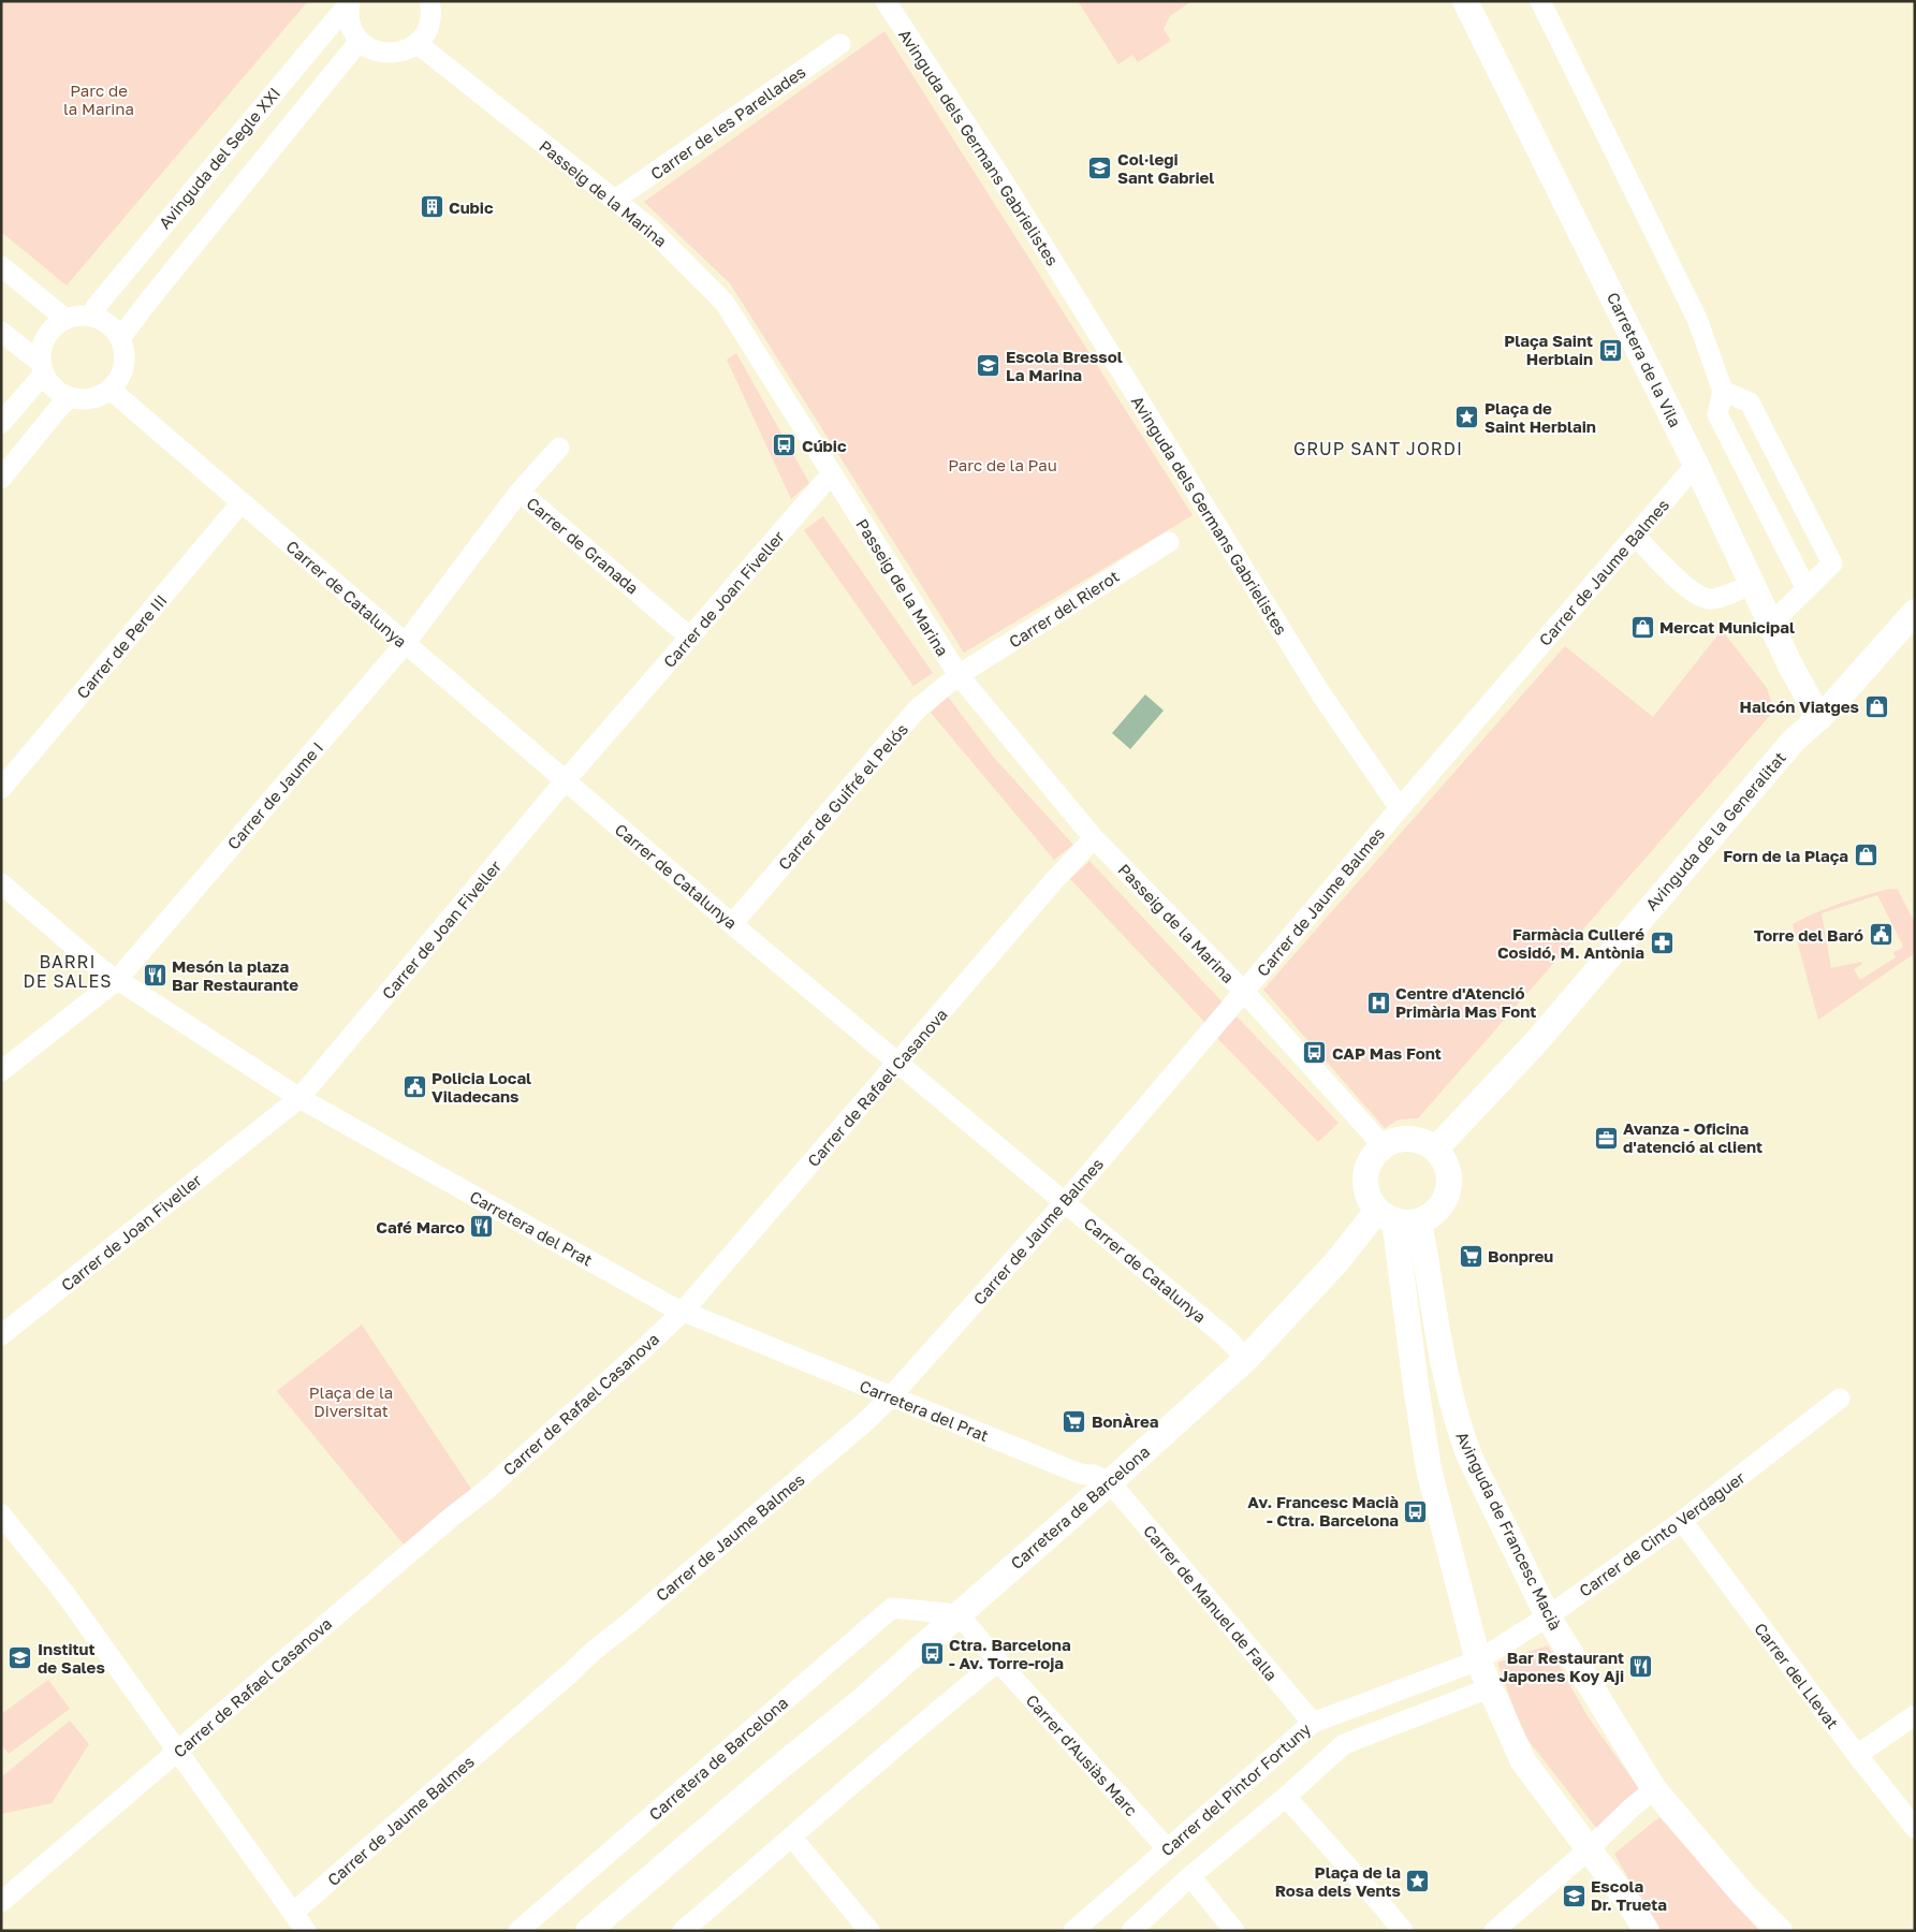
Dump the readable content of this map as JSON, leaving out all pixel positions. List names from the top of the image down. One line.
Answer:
{"streets":{"street":["Carrer de les Parellades","Avinguda dels Germans Gabrielistes","Avinguda del Segle XXI","Passeig de la Marina","Carretera de la Vila","Carrer de Granada","Carrer de Jaume Balmes","Carrer de Catalunya","Carrer de Joan Fiveller","Carrer del Rierot","Carrer de Pere III","Carrer de Jaume I","Carrer de Guifré el Pelós","Avinguda de la Generalitat","Carrer de Rafael Casanova","Carretera del Prat","Carretera de Barcelona","Avinguda de Francesc Macià","Carrer de Cinto Verdaguer","Carrer de Manuel de Falla","Carrer del Llevat","Carrer d'Ausiàs Marc","Carrer del Pintor Fortuny"]},"crossings":[["Carrer de les Parellades","Passeig de la Marina"],["Avinguda dels Germans Gabrielistes","Carrer de Jaume Balmes"],["Avinguda del Segle XXI","Carrer de Catalunya"],["Passeig de la Marina","Carrer de Jaume Balmes"],["Passeig de la Marina","Carrer de Joan Fiveller"],["Passeig de la Marina","Carrer del Rierot"],["Passeig de la Marina","Carrer de Guifré el Pelós"],["Passeig de la Marina","Avinguda de la Generalitat"],["Passeig de la Marina","Carrer de Rafael Casanova"],["Passeig de la Marina","Carretera de Barcelona"],["Passeig de la Marina","Avinguda de Francesc Macià"],["Carretera de la Vila","Carrer de Jaume Balmes"],["Carretera de la Vila","Avinguda de la Generalitat"],["Carrer de Granada","Carrer de Joan Fiveller"],["Carrer de Granada","Carrer de Jaume I"],["Carrer de Jaume Balmes","Carrer de Catalunya"],["Carrer de Jaume Balmes","Carretera del Prat"],["Carrer de Catalunya","Carrer de Joan Fiveller"],["Carrer de Catalunya","Carrer de Pere III"],["Carrer de Catalunya","Carrer de Jaume I"],["Carrer de Catalunya","Carrer de Guifré el Pelós"],["Carrer de Catalunya","Carrer de Rafael Casanova"],["Carrer de Catalunya","Carretera de Barcelona"],["Carrer de Joan Fiveller","Carretera del Prat"],["Carrer del Rierot","Carrer de Guifré el Pelós"],["Carrer de Jaume I","Carretera del Prat"],["Avinguda de la Generalitat","Carretera de Barcelona"],["Avinguda de la Generalitat","Avinguda de Francesc Macià"],["Carrer de Rafael Casanova","Carretera del Prat"],["Carretera del Prat","Carretera de Barcelona"],["Carretera del Prat","Carrer de Manuel de Falla"],["Carretera de Barcelona","Avinguda de Francesc Macià"],["Carretera de Barcelona","Carrer de Manuel de Falla"],["Carretera de Barcelona","Carrer d'Ausiàs Marc"],["Avinguda de Francesc Macià","Carrer de Cinto Verdaguer"],["Carrer de Cinto Verdaguer","Carrer del Llevat"],["Carrer de Cinto Verdaguer","Carrer del Pintor Fortuny"],["Carrer de Manuel de Falla","Carrer del Pintor Fortuny"],["Carrer d'Ausiàs Marc","Carrer del Pintor Fortuny"]],"districts":["GRUP SANT JORDI","BARRI DE SALES"],"parks":["Parc de la Marina","Parc de la Pau","Plaça de la Diversitat"],"places":{"school or university":["Col·legi Sant Gabriel","Escola Bressol La Marina","Institut de Sales","Escola Dr. Trueta"],"building":["Cubic"],"bus stop":["Plaça Saint Herblain","Cúbic","CAP Mas Font","Av. Francesc Macià - Ctra. Barcelona","Ctra. Barcelona - Av. Torre-roja"],"place":["Plaça de Saint Herblain","Plaça de la Rosa dels Vents"],"shop":["Mercat Municipal","Halcón Viatges","Forn de la Plaça"],"public building":["Torre del Baró","Policia Local Viladecans"],"pharmacy":["Farmàcia Culleré Cosidó, M. Antònia"],"restaurant":["Mesón la plaza Bar Restaurante","Café Marco","Bar Restaurant Japones Koy Aji"],"hospital":["Centre d'Atenció Primària Mas Font"],"office":["Avanza - Oficina d'atenció al client"],"supermarket":["Bonpreu","BonÀrea"]}}
